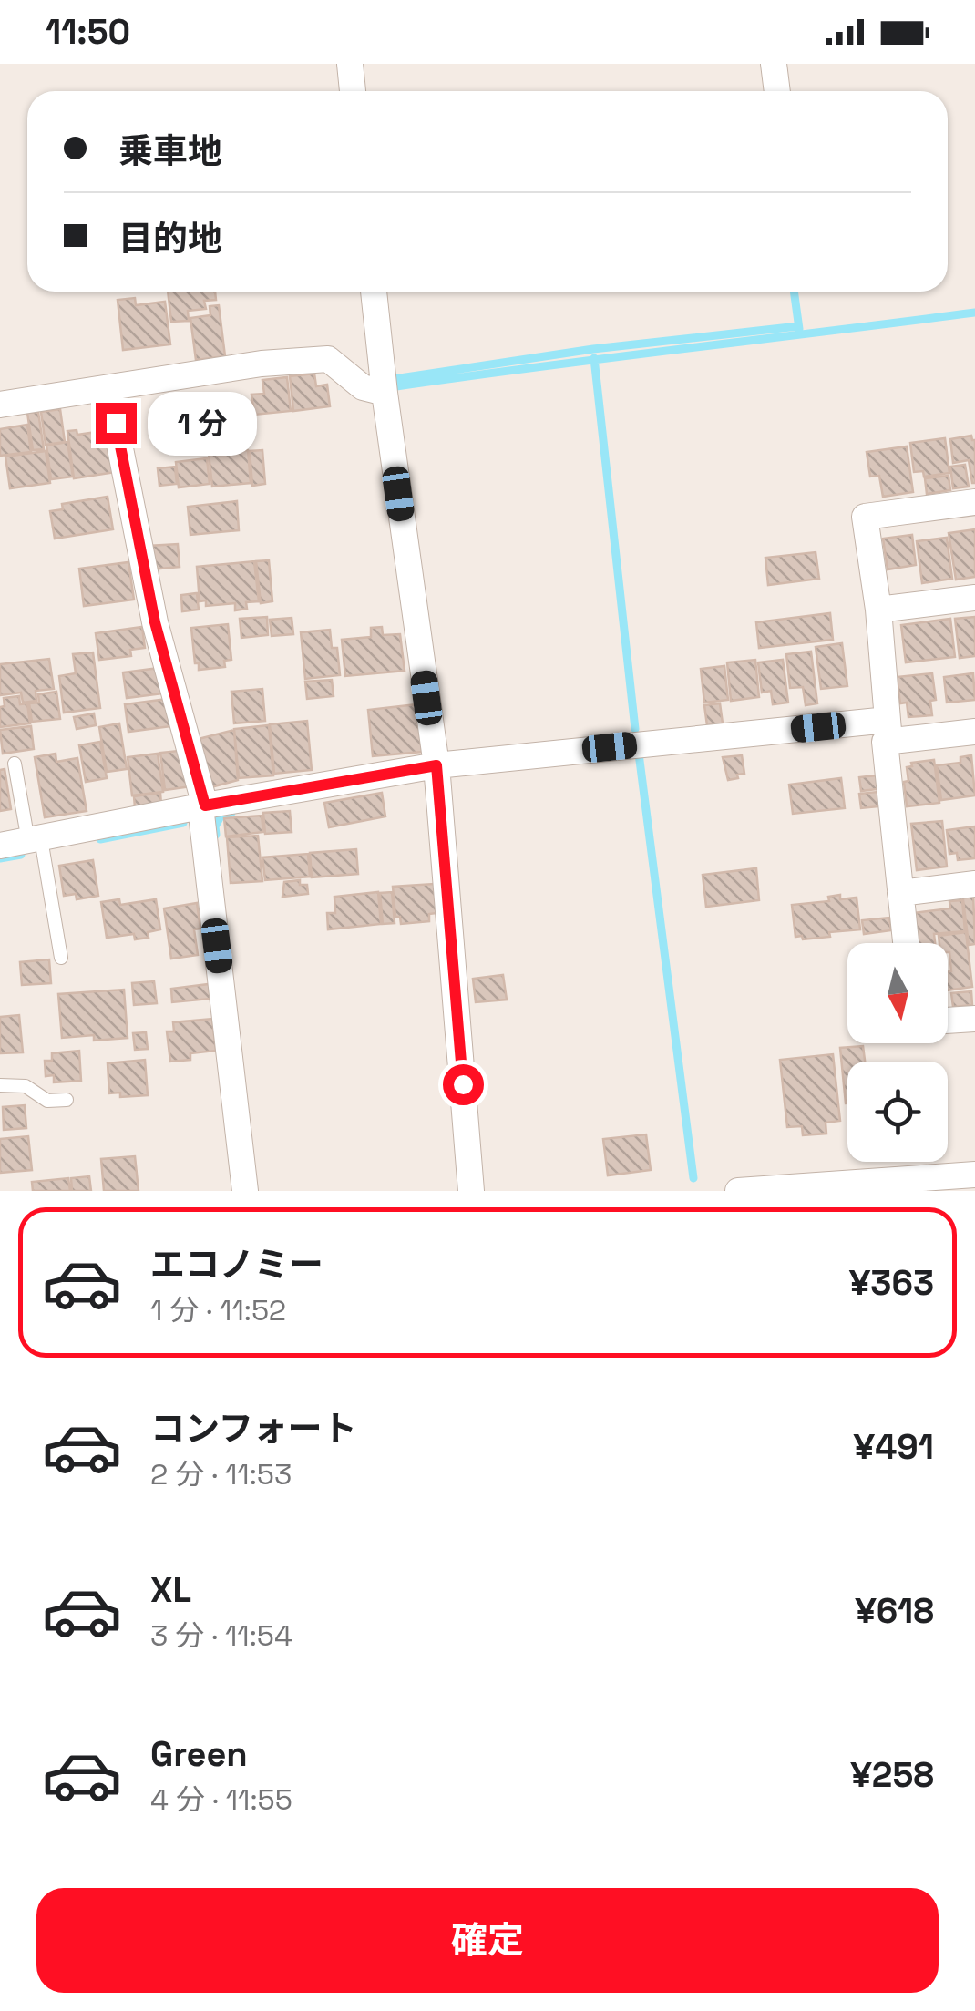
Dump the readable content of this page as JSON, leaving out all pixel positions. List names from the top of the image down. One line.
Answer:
{"north":"bottom","page":{"status":"11:50","banner":["乗車地","目的地"],"bubble":"1 分","list":[{"name":"エコノミー","note":"1 分 · 11:52","value":"¥363"},{"name":"コンフォート","note":"2 分 · 11:53","value":"¥491"},{"name":"XL","note":"3 分 · 11:54","value":"¥618"},{"name":"Green","note":"4 分 · 11:55","value":"¥258"}],"buttons":"確定"}}
